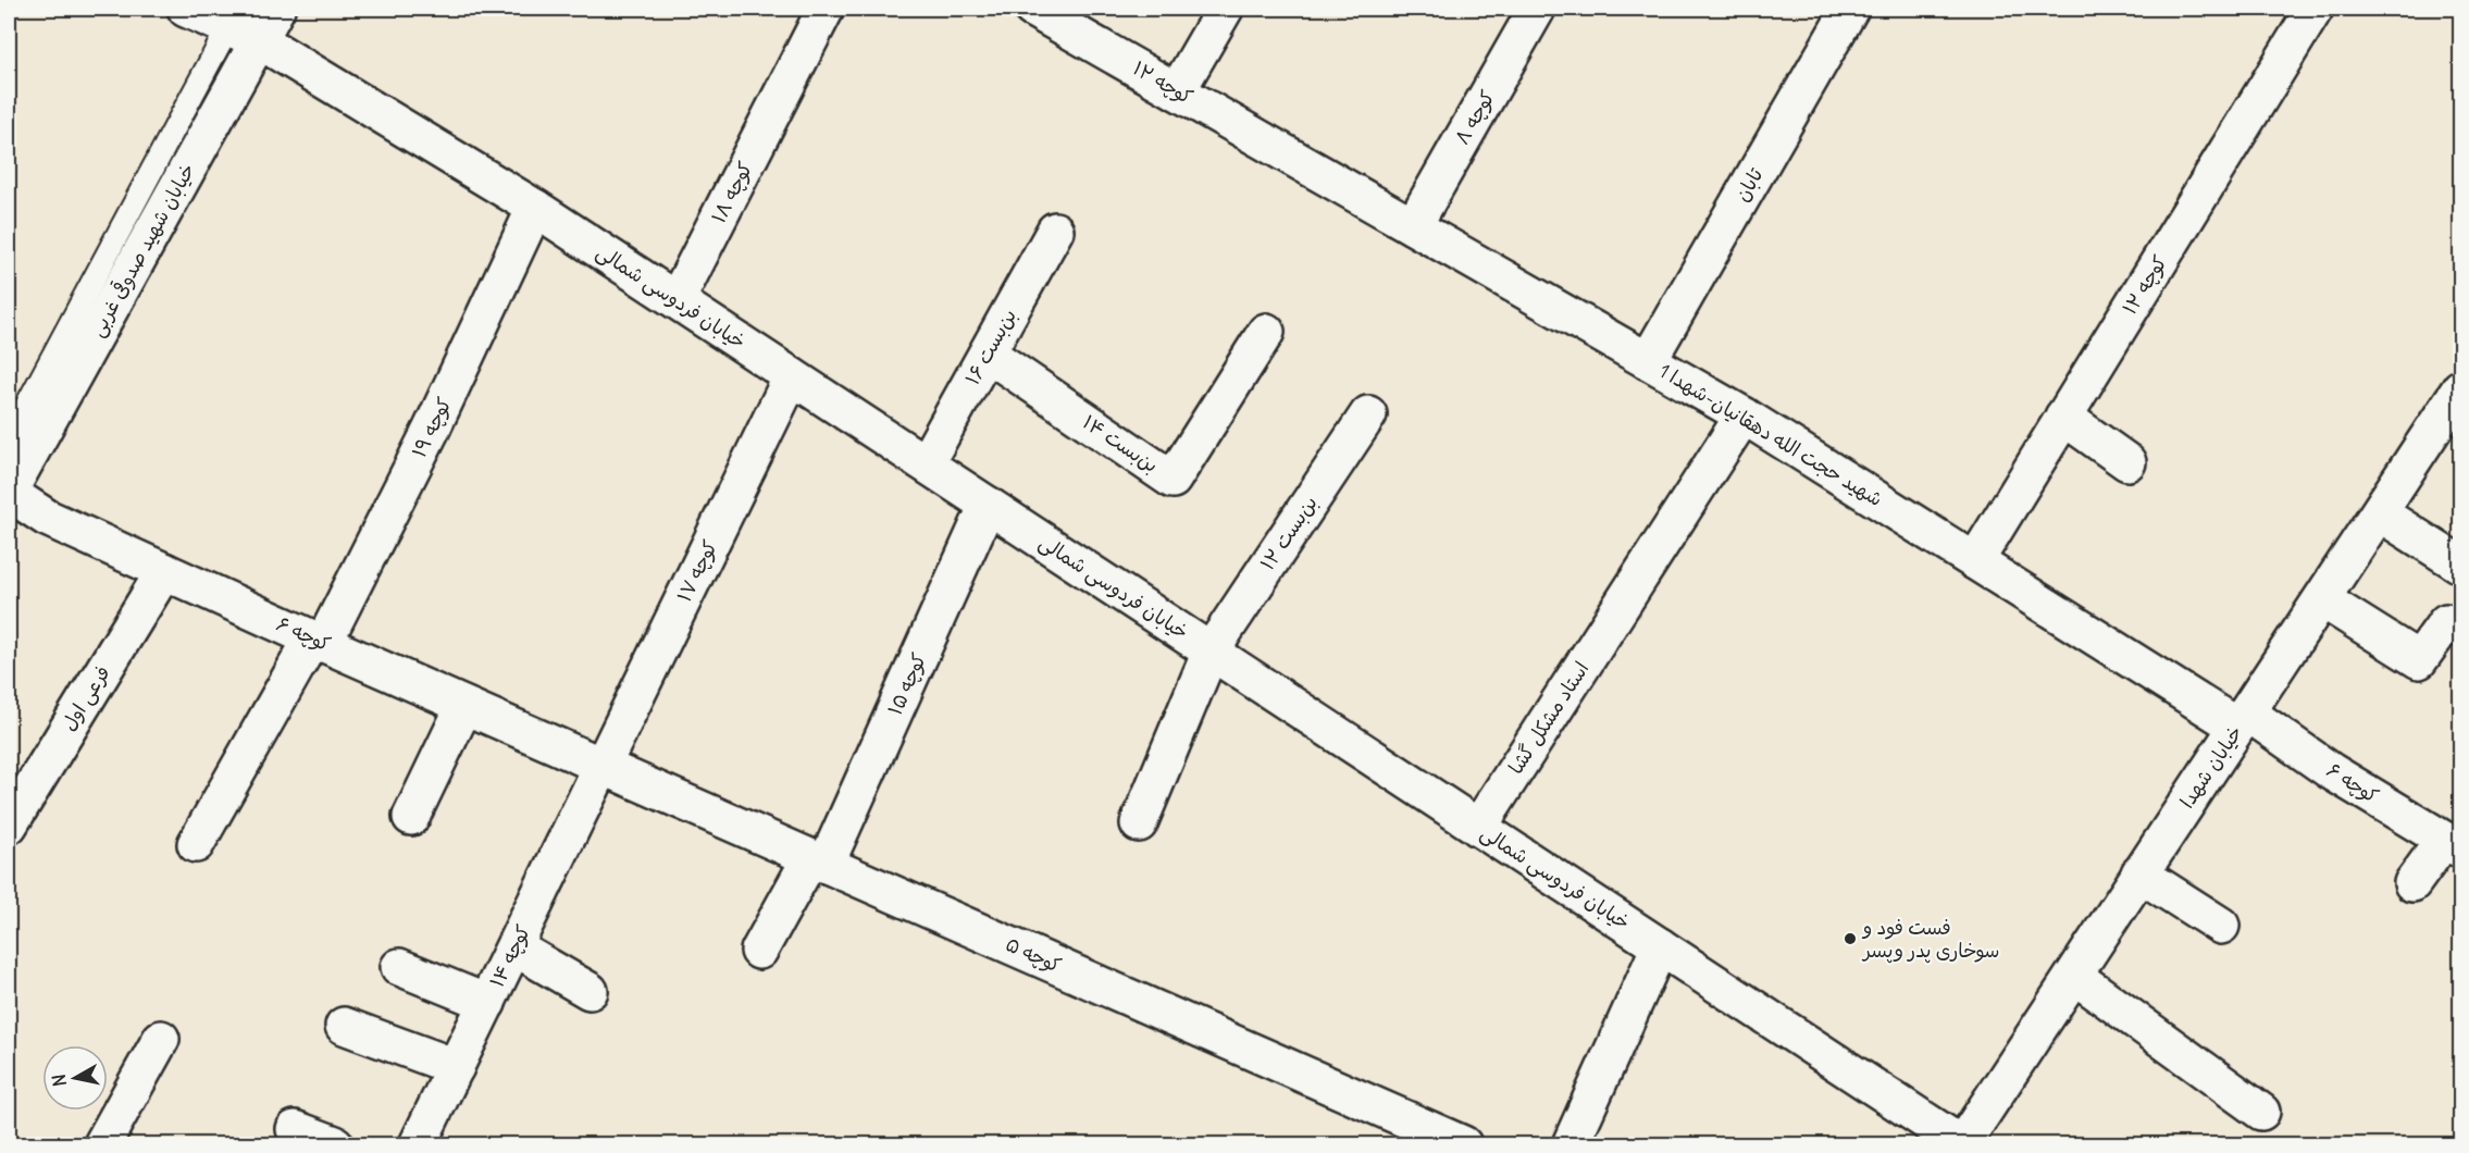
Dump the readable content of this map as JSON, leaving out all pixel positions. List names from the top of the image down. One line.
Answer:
{"streets":{"street":["کوچه ۱۲","کوچه ۸","تابان","کوچه ۱۸","خیابان شهید صدوقی غربی","خیابان فردوسی شمالی","بن‌بست ۱۶","کوچه ۱۹","شهید حجت الله دهقانیان-شهدا 1","بن‌بست ۱۴","بن‌بست ۱۲","کوچه ۱۷","کوچه ۶","کوچه ۱۵","فرعی اول","استاد مشکل گشا","خیابان شهدا","کوچه ۵","کوچه ۱۴"]},"crossings":[["کوچه ۱۲","شهید حجت الله دهقانیان-شهدا 1"],["کوچه ۸","شهید حجت الله دهقانیان-شهدا 1"],["تابان","شهید حجت الله دهقانیان-شهدا 1"],["کوچه ۱۸","خیابان فردوسی شمالی"],["خیابان شهید صدوقی غربی","خیابان فردوسی شمالی"],["خیابان شهید صدوقی غربی","کوچه ۶"],["خیابان فردوسی شمالی","بن‌بست ۱۶"],["خیابان فردوسی شمالی","کوچه ۱۹"],["خیابان فردوسی شمالی","بن‌بست ۱۲"],["خیابان فردوسی شمالی","کوچه ۱۷"],["خیابان فردوسی شمالی","کوچه ۱۵"],["خیابان فردوسی شمالی","استاد مشکل گشا"],["خیابان فردوسی شمالی","خیابان شهدا"],["بن‌بست ۱۶","بن‌بست ۱۴"],["کوچه ۱۹","کوچه ۶"],["شهید حجت الله دهقانیان-شهدا 1","کوچه ۶"],["شهید حجت الله دهقانیان-شهدا 1","استاد مشکل گشا"],["شهید حجت الله دهقانیان-شهدا 1","خیابان شهدا"],["کوچه ۱۷","کوچه ۶"],["کوچه ۱۷","کوچه ۵"],["کوچه ۱۷","کوچه ۱۴"],["کوچه ۶","فرعی اول"],["کوچه ۶","خیابان شهدا"],["کوچه ۶","کوچه ۵"],["کوچه ۶","کوچه ۱۴"],["کوچه ۱۵","کوچه ۵"],["کوچه ۵","کوچه ۱۴"]],"places":["فست فود و سوخاری پدر وپسر"],"north":"left"}
